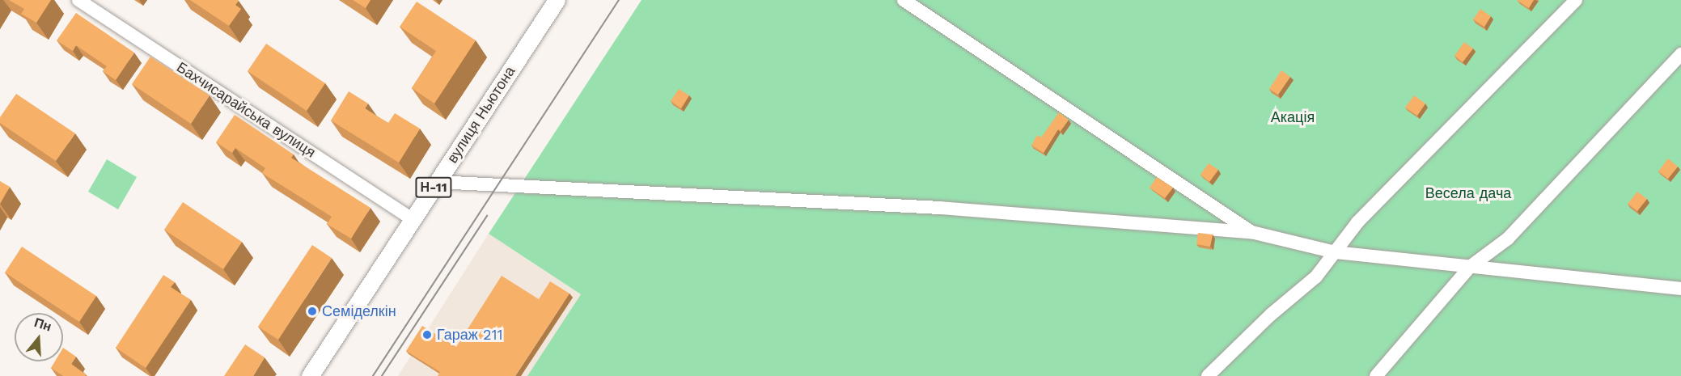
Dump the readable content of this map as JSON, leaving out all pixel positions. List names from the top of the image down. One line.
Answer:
{"streets":{"main road":["вулиця Ньютона","Н-11"],"street":["Бахчисарайська вулиця"]},"crossings":[["Бахчисарайська вулиця","вулиця Ньютона"]],"parks":["Акація","Весела дача"],"places":["Семіделкін","Гараж 211"],"north":"top"}
